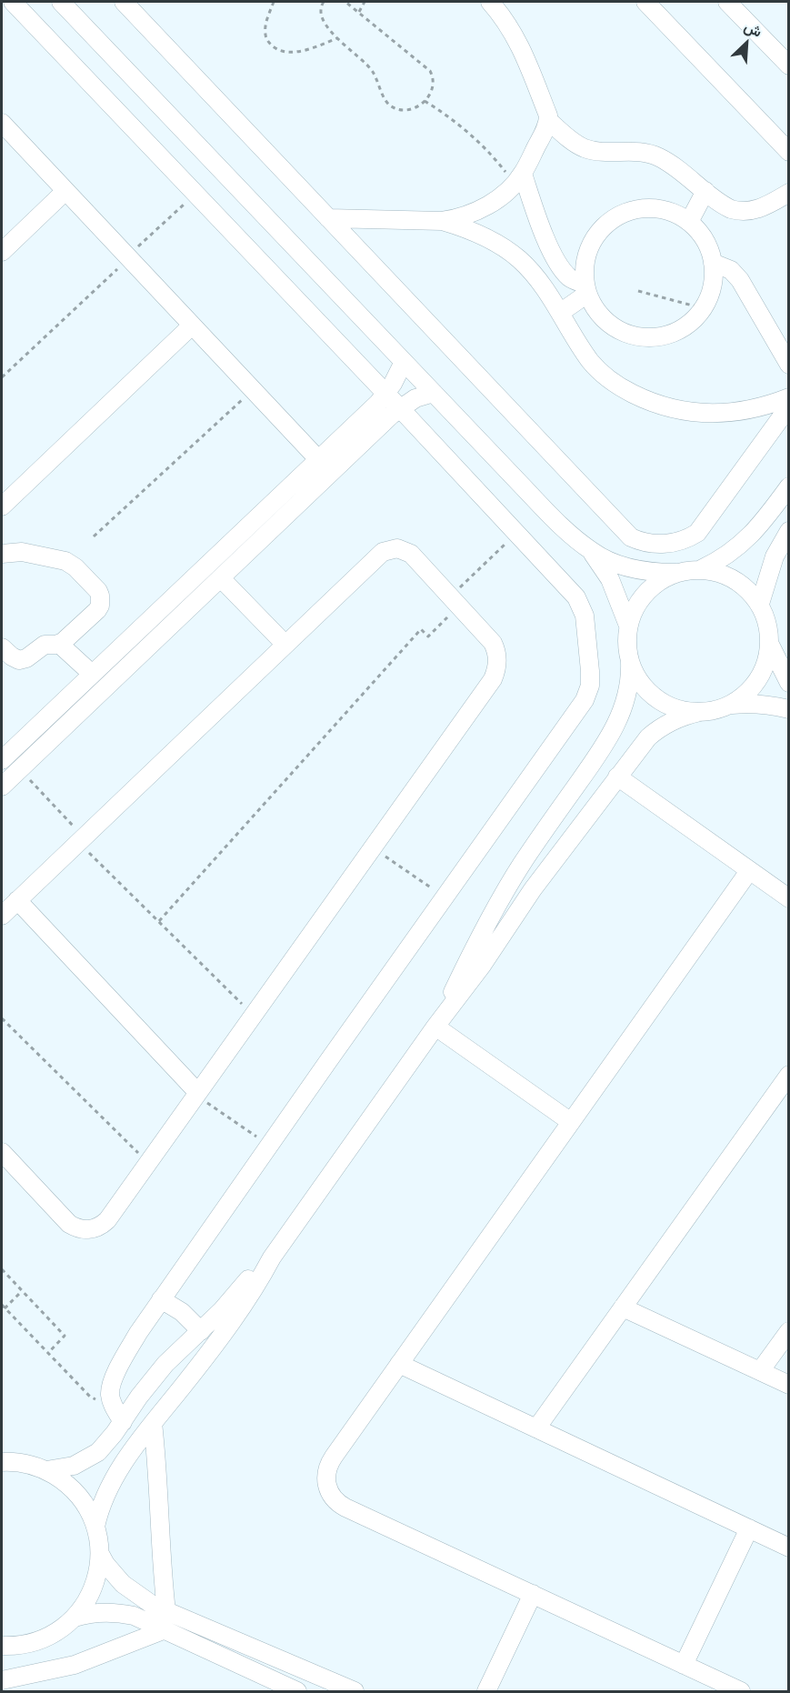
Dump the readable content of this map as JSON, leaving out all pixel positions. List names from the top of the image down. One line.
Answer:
{"north":"top right"}
